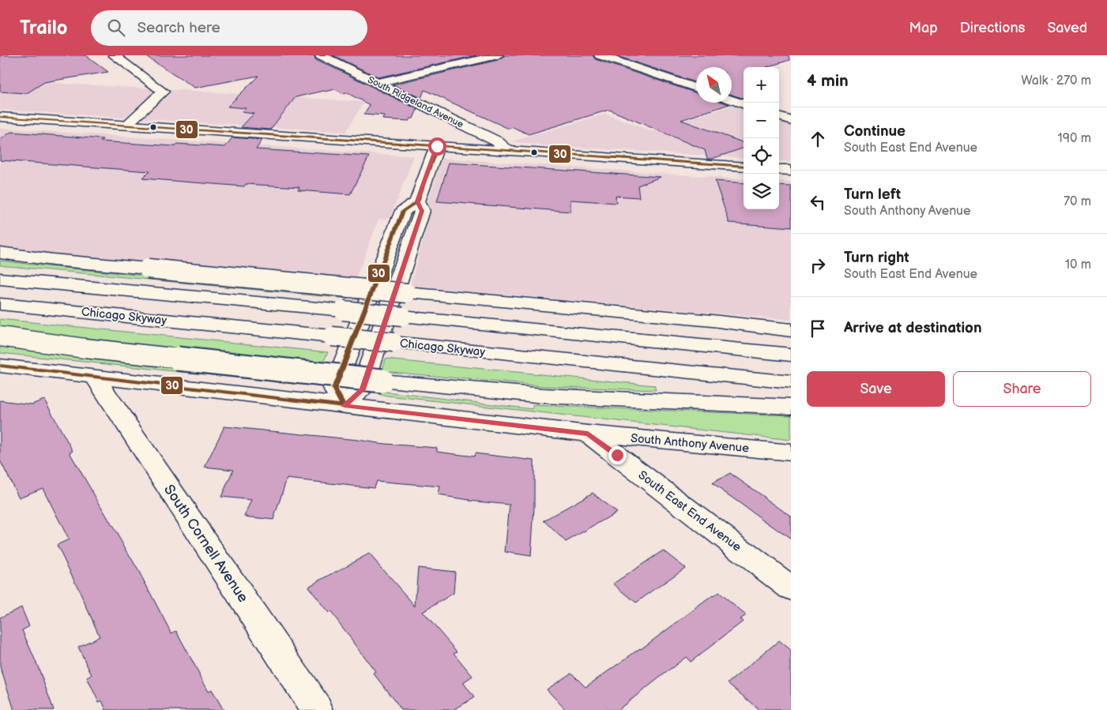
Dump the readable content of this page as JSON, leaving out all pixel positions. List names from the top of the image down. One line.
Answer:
{"streets":{"main road":["South Ridgeland Avenue","Chicago Skyway","South Anthony Avenue","South East End Avenue","South Cornell Avenue"]},"crossings":[["South Anthony Avenue","South East End Avenue"],["South Anthony Avenue","South Cornell Avenue"]],"lines":["transit line 30"],"north":"top left","page":{"header":"Trailo","search":"Search here","nav":["Map","Directions","Saved"],"heading":["4 min","Walk · 270 m"],"map_buttons":["+","−"],"list":[["Continue","South East End Avenue","190 m"],["Turn left","South Anthony Avenue","70 m"],["Turn right","South East End Avenue","10 m"],"Arrive at destination"],"buttons":["Save","Share"]}}
